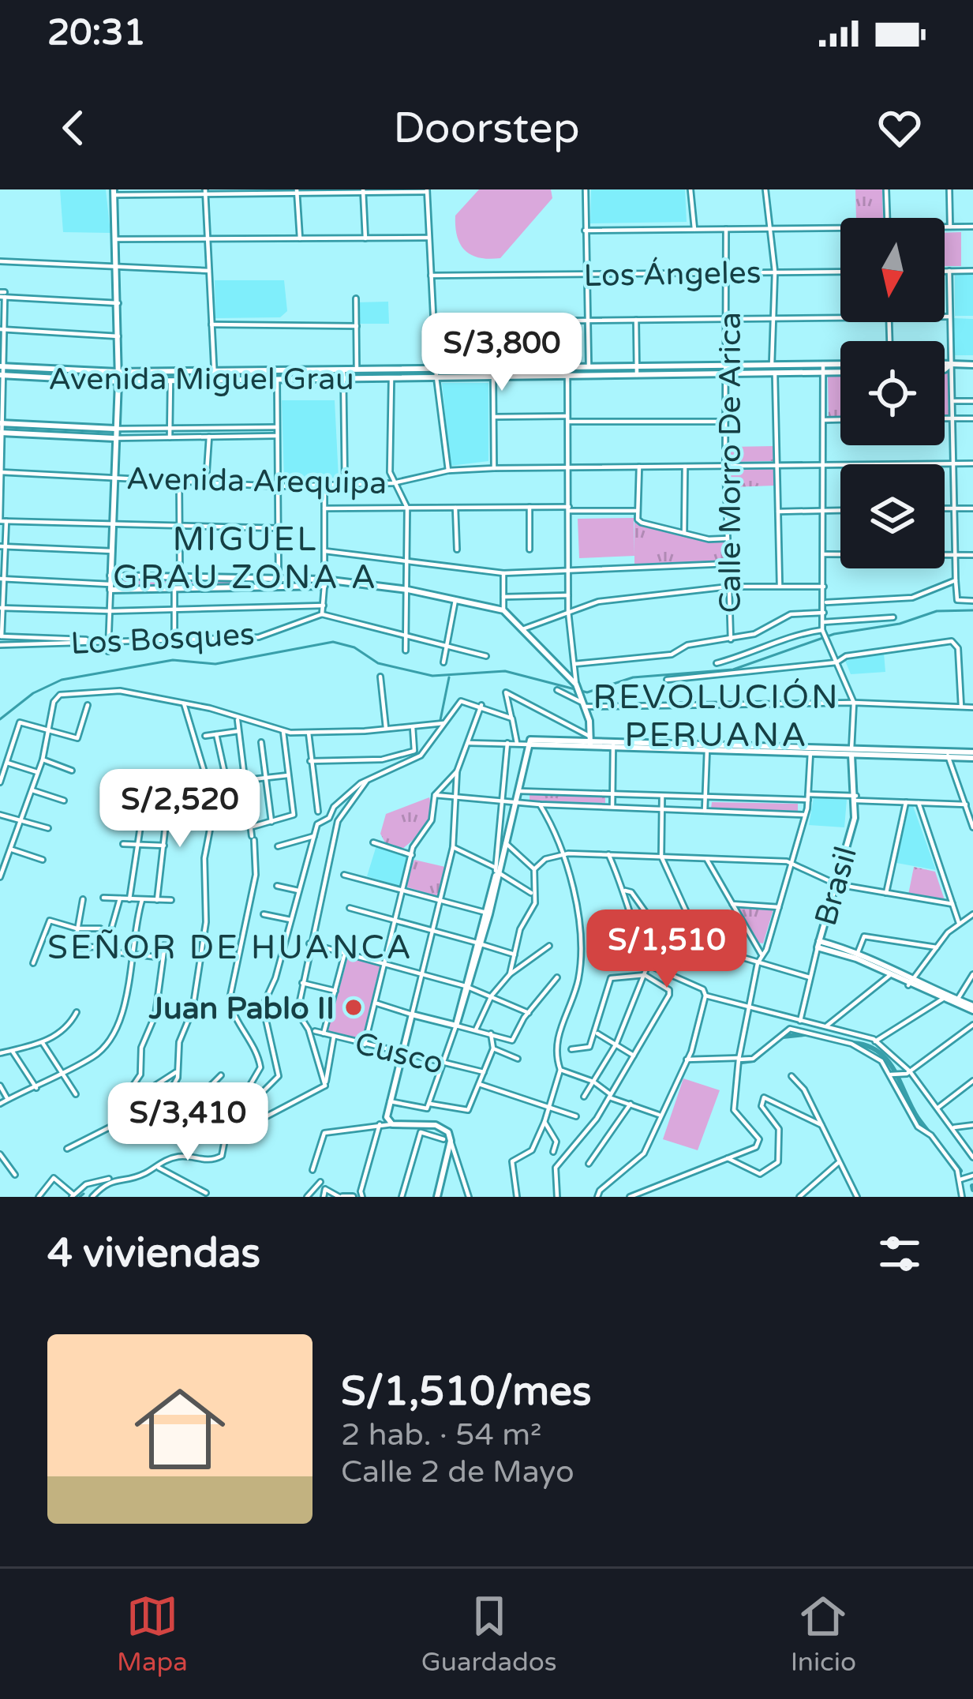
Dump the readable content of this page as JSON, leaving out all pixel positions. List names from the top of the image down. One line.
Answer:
{"streets":{"street":["Los Ángeles","Avenida Miguel Grau","Calle Morro De Arica","Avenida Arequipa","Los Bosques","Brasil","Cusco"]},"crossings":[["Los Ángeles","Calle Morro De Arica"],["Avenida Miguel Grau","Calle Morro De Arica"],["Calle Morro De Arica","Avenida Arequipa"]],"districts":["MIGUEL GRAU ZONA A","REVOLUCIÓN PERUANA","SEÑOR DE HUANCA"],"places":["Juan Pablo II"],"north":"bottom","page":{"status":"20:31","header":"Doorstep","price":["S/3,800","S/2,520","S/1,510","S/3,410"],"heading":"4 viviendas","list":[{"name":"S/1,510/mes","note":"2 hab. · 54 m² · Calle 2 de Mayo"}],"tabs":["Mapa","Guardados","Inicio"]}}
